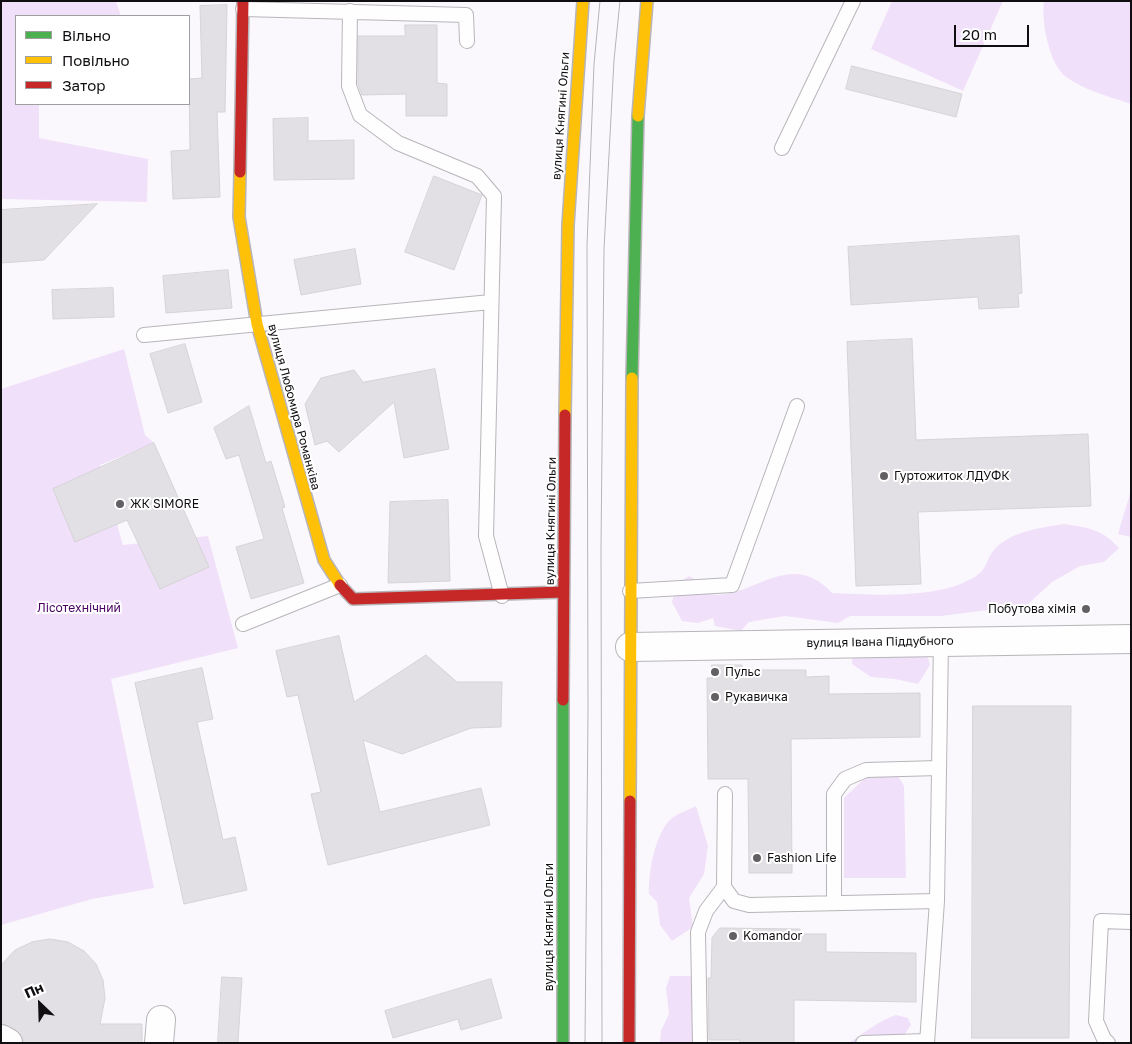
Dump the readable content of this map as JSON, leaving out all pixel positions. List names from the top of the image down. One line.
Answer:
{"streets":{"main road":["вулиця Княгині Ольги","вулиця Любомира Романківа"],"street":["вулиця Івана Піддубного"]},"crossings":[["вулиця Княгині Ольги","вулиця Любомира Романківа"]],"parks":["Лісотехнічний"],"places":["Гуртожиток ЛДУФК","ЖК SIMORE","Побутова хімія","Пульс","Рукавичка","Fashion Life","Komandor"],"legend":["Вільно","Повільно","Затор"],"scale_bar":"20 m","north":"top left"}
